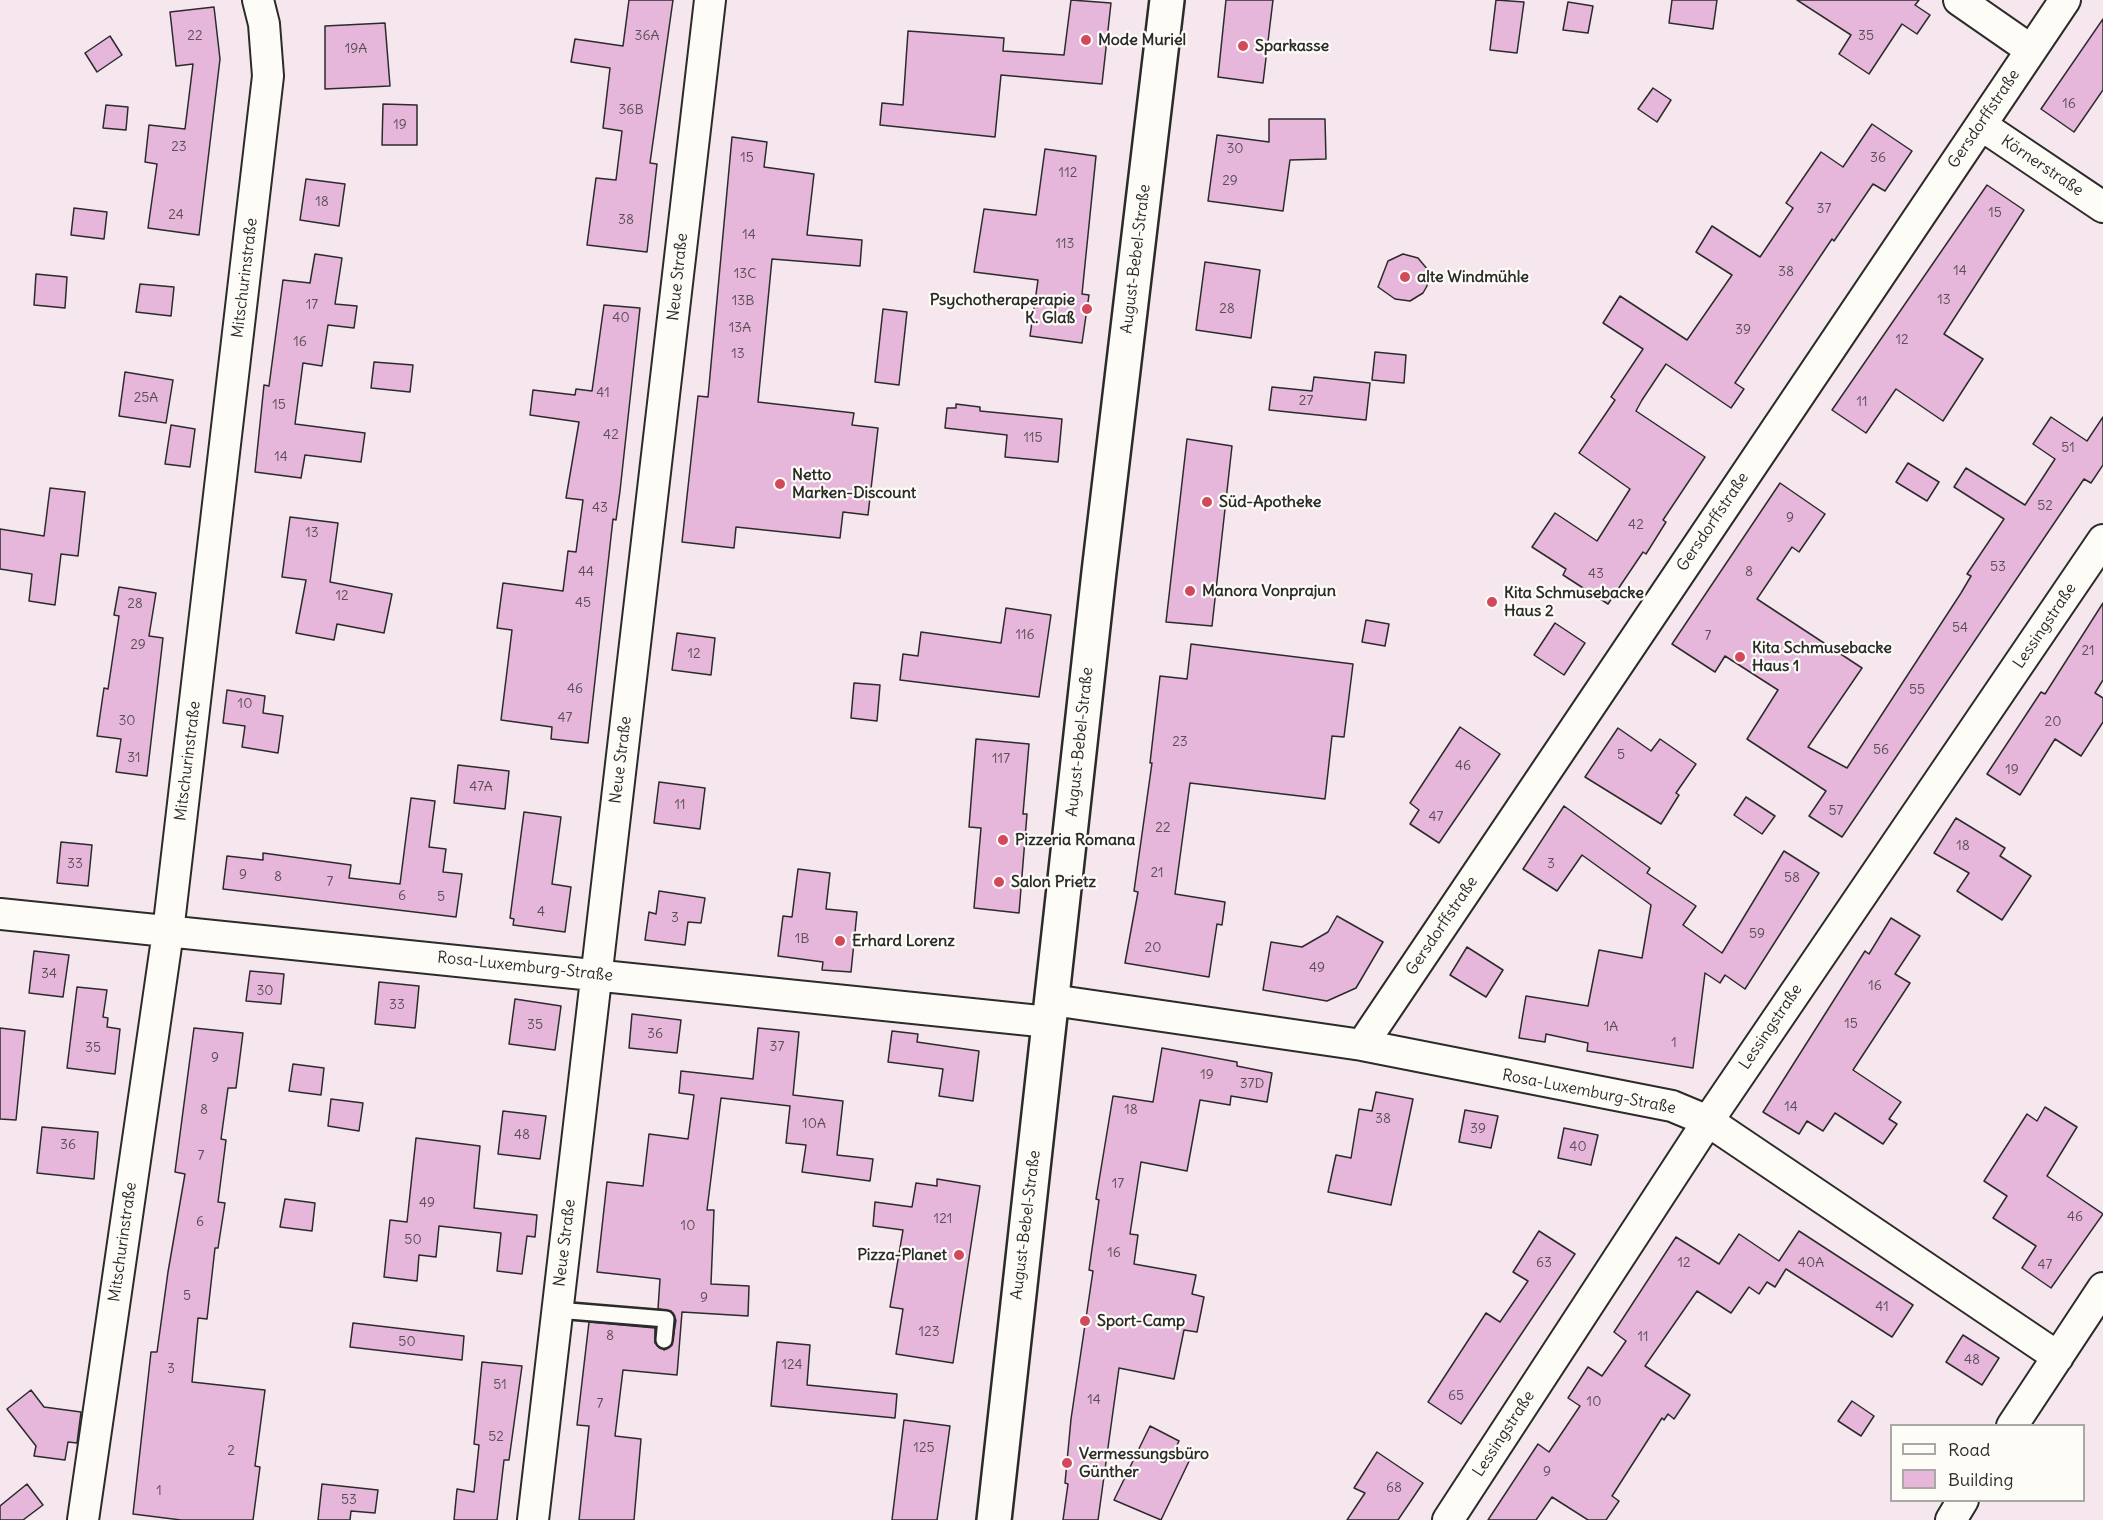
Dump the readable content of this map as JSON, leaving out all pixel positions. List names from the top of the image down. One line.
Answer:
{"streets":{"main road":["August-Bebel-Straße"],"street":["Gersdorffstraße","Körnerstraße","Neue Straße","Mitschurinstraße","Lessingstraße","Rosa-Luxemburg-Straße"]},"crossings":[["Gersdorffstraße","Körnerstraße"],["Gersdorffstraße","Rosa-Luxemburg-Straße"],["August-Bebel-Straße","Rosa-Luxemburg-Straße"],["Neue Straße","Rosa-Luxemburg-Straße"],["Mitschurinstraße","Rosa-Luxemburg-Straße"],["Lessingstraße","Rosa-Luxemburg-Straße"]],"places":["Mode Muriel","Sparkasse","alte Windmühle","Psychotheraperapie K. Glaß","Netto Marken-Discount","Süd-Apotheke","Manora Vonprajun","Kita Schmusebacke Haus 2","Kita Schmusebacke Haus 1","Pizzeria Romana","Salon Prietz","Erhard Lorenz","Pizza-Planet","Sport-Camp","Vermessungsbüro Günther"],"house_numbers":["22","36A","35","19A","16","36B","19","23","30","15","36","112","29","18","37","15","24","38","14","113","14","38","13C","13","13B","17","28","40","13A","39","12","16","13","41","25A","27","11","15","42","115","51","14","52","43","9","42","13","53","44","8","43","12","45","28","54","116","7","29","21","12","46","55","10","47","30","20","23","56","5","31","117","46","19","47A","11","57","47","22","18","33","3","21","9","8","58","7","6","5","4","3","59","1B","20","49","34","16","30","33","15","35","1A","36","1","37","35","9","19","37D","14","8","18","38","10A","39","48","36","40","7","17","49","46","121","6","10","50","16","63","12","40A","47","5","9","41","123","8","11","50","48","124","3","51","65","14","10","7","52","125","2","9","68","1","53"],"legend":["Road","Building"]}
